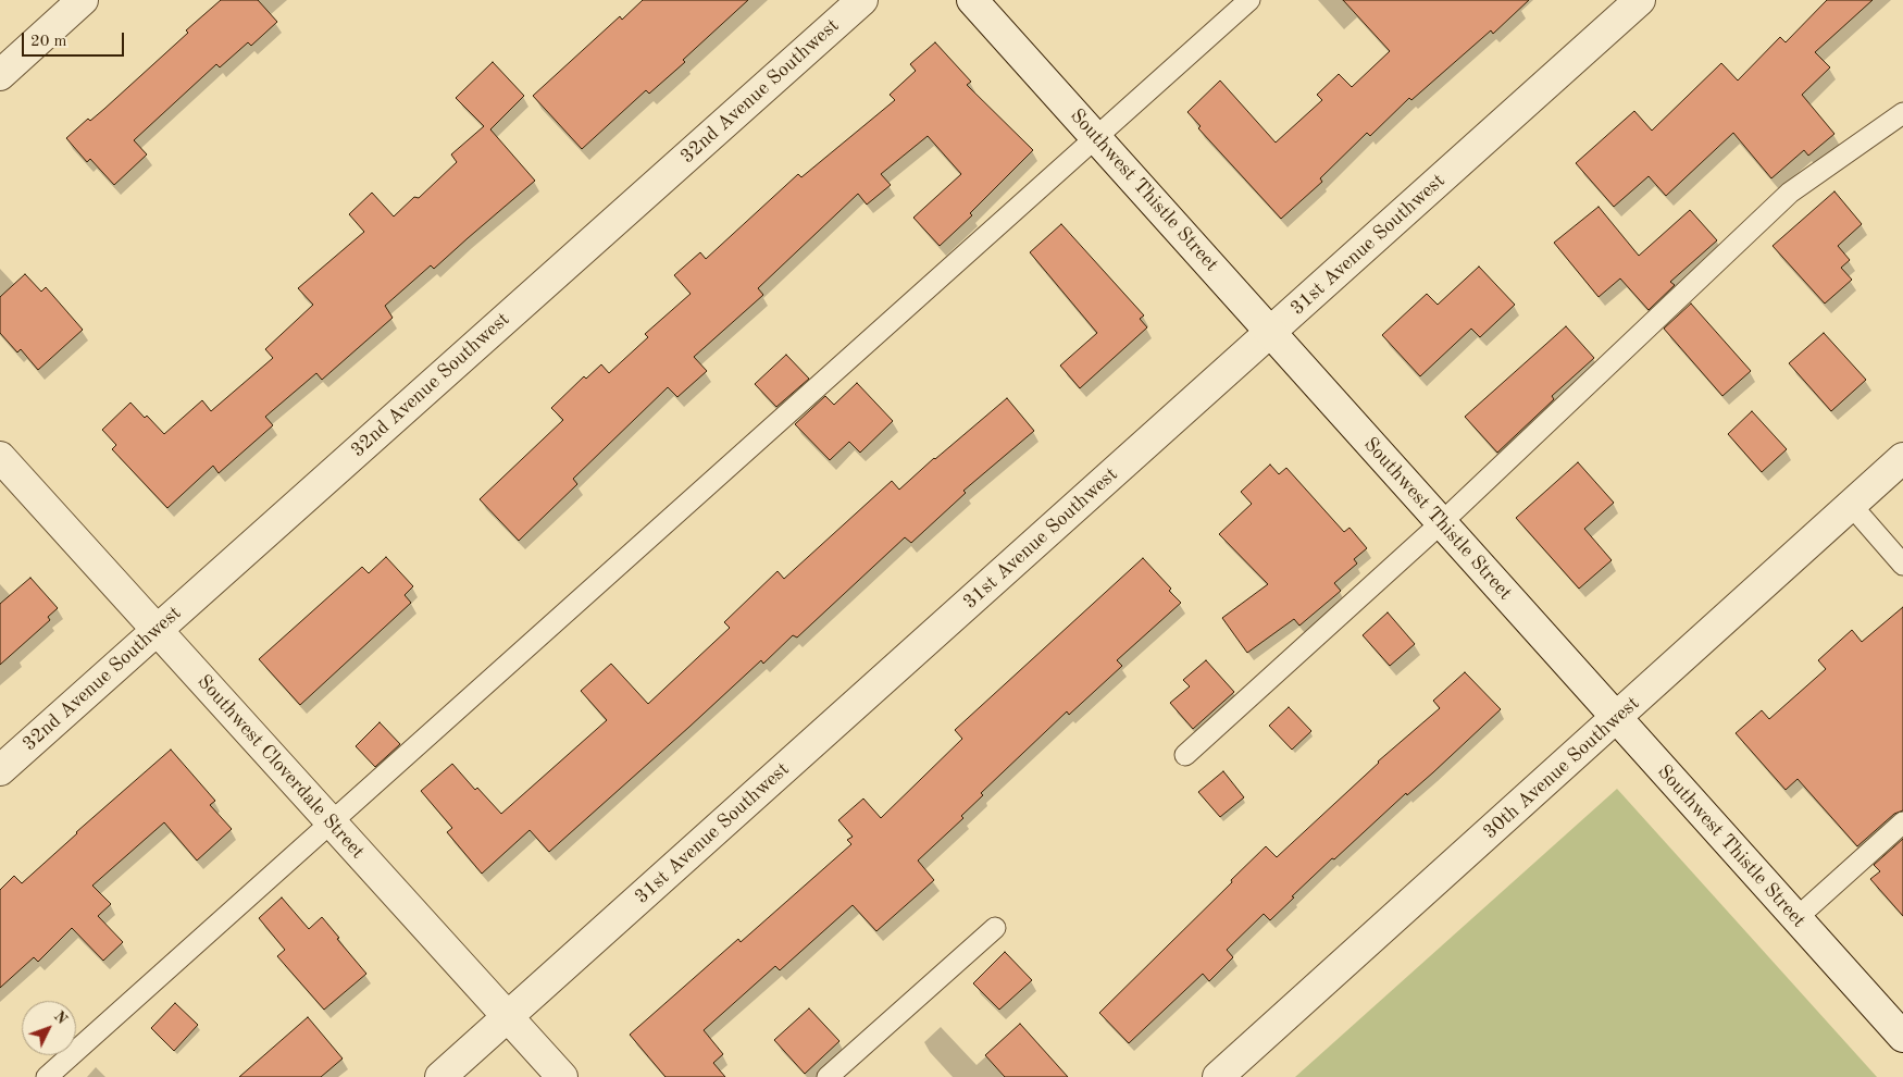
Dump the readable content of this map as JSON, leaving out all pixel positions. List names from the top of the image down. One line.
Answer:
{"streets":{"street":["32nd Avenue Southwest","Southwest Thistle Street","31st Avenue Southwest","Southwest Cloverdale Street","30th Avenue Southwest"]},"crossings":[["32nd Avenue Southwest","Southwest Cloverdale Street"],["Southwest Thistle Street","31st Avenue Southwest"],["Southwest Thistle Street","30th Avenue Southwest"],["31st Avenue Southwest","Southwest Cloverdale Street"]],"scale_bar":"20 m","north":"top right"}
